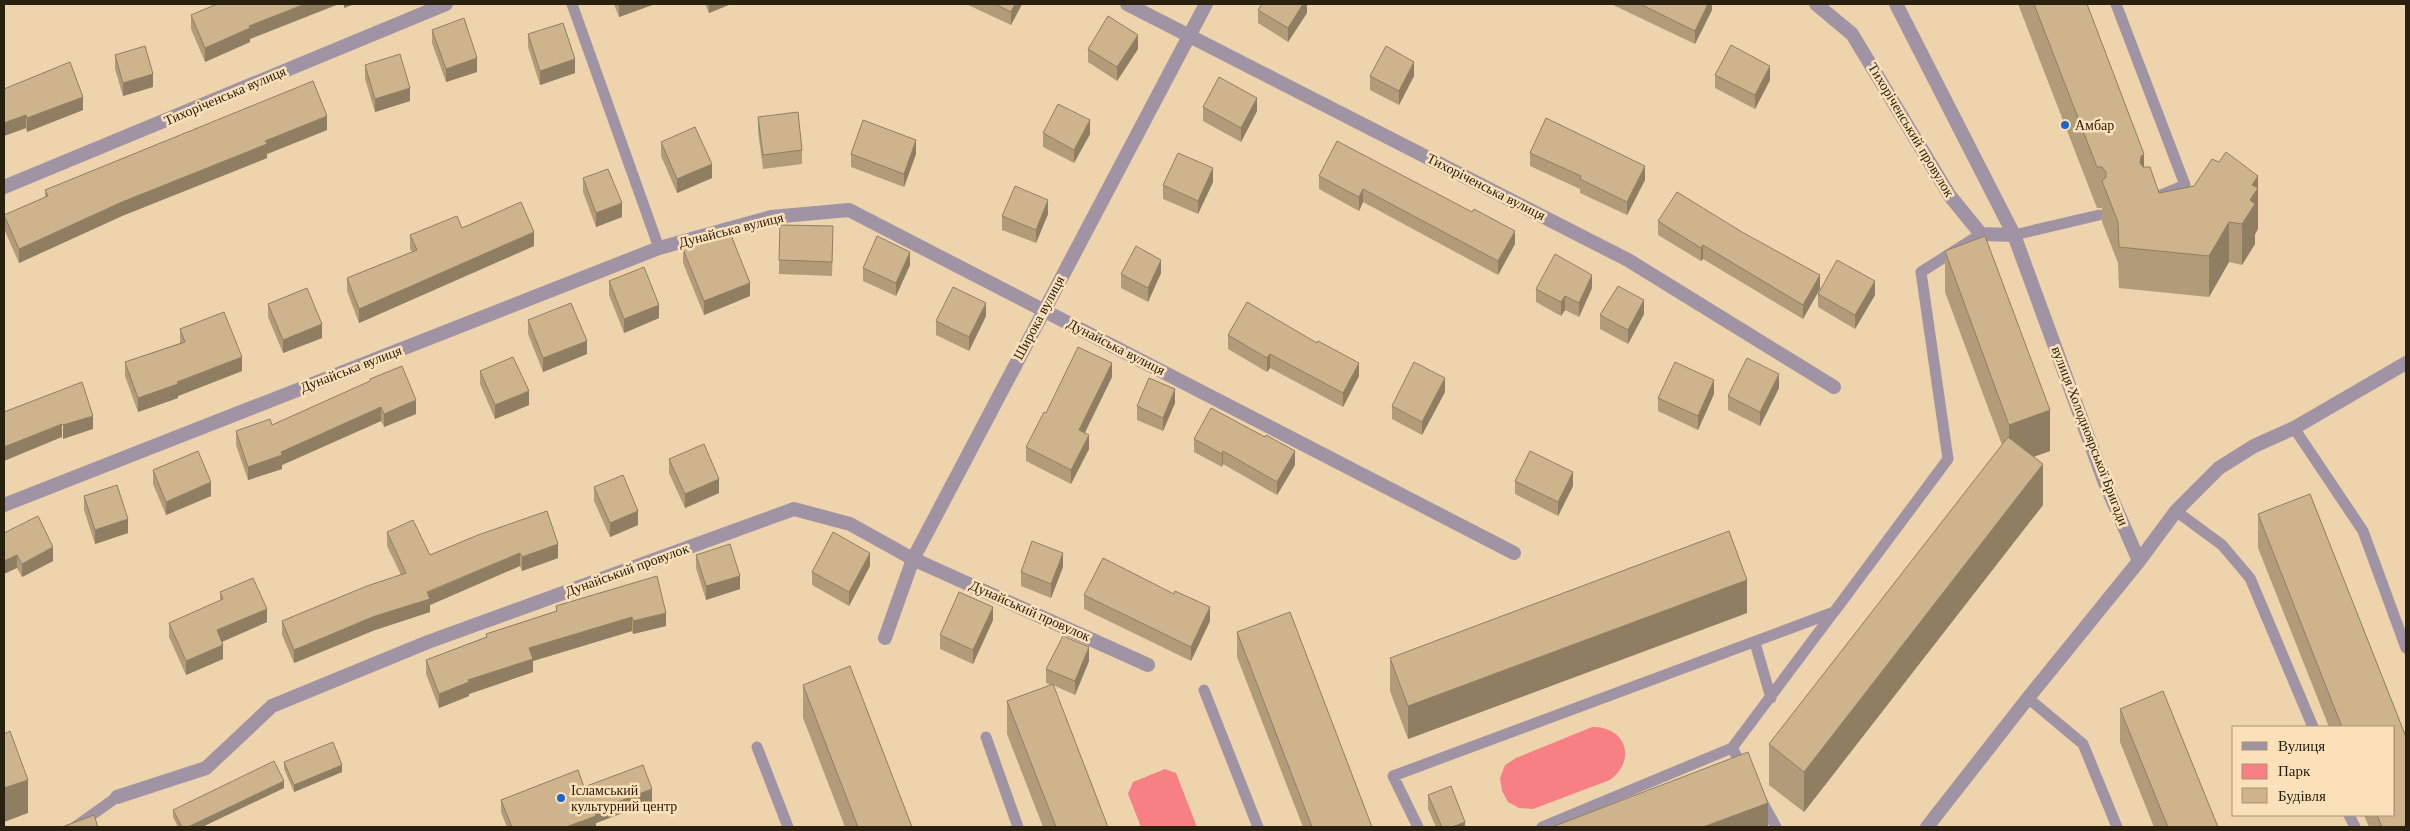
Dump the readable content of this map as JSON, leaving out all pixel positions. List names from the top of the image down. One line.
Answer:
{"streets":{"street":["Тихоріченська вулиця","Тихоріченський провулок","Дунайська вулиця","Широка вулиця","вулиця Холодноярської Бригади","Дунайський провулок"]},"crossings":[["Тихоріченська вулиця","Широка вулиця"],["Дунайська вулиця","Широка вулиця"],["Широка вулиця","Дунайський провулок"]],"places":["Амбар","Ісламський культурний центр"],"legend":["Вулиця","Парк","Будівля"]}
